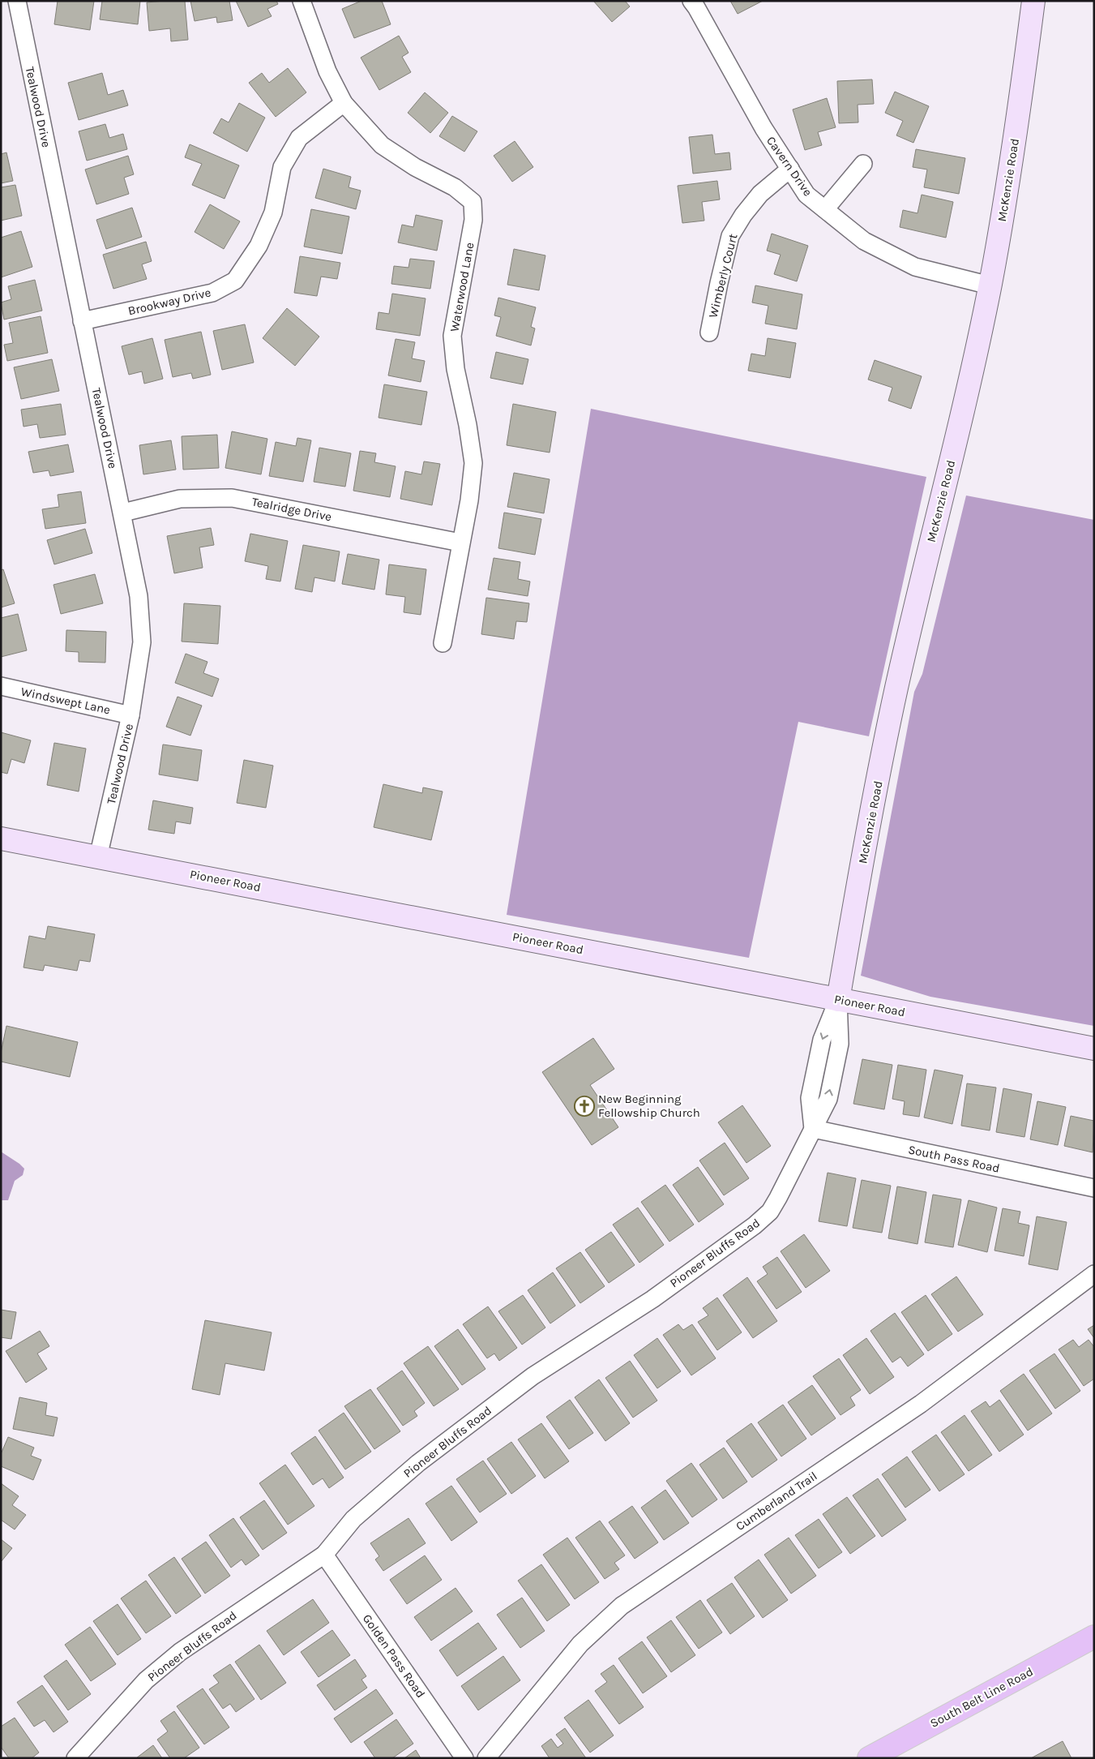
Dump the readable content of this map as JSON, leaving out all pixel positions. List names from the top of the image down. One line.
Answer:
{"streets":{"main road":["McKenzie Road","Pioneer Road","South Belt Line Road"],"street":["Tealwood Drive","Cavern Drive","Wimberly Court","Waterwood Lane","Brookway Drive","Tealridge Drive","Windswept Lane","South Pass Road","Pioneer Bluffs Road","Cumberland Trail","Golden Pass Road"]},"crossings":[["Tealwood Drive","Brookway Drive"],["Tealwood Drive","Tealridge Drive"],["Tealwood Drive","Windswept Lane"],["Tealwood Drive","Pioneer Road"],["Cavern Drive","McKenzie Road"],["Cavern Drive","Wimberly Court"],["McKenzie Road","Pioneer Road"],["McKenzie Road","Pioneer Bluffs Road"],["Waterwood Lane","Brookway Drive"],["Waterwood Lane","Tealridge Drive"],["Pioneer Road","Pioneer Bluffs Road"],["South Pass Road","Pioneer Bluffs Road"],["Pioneer Bluffs Road","Golden Pass Road"]],"places":{"church":["New Beginning Fellowship Church"]}}
